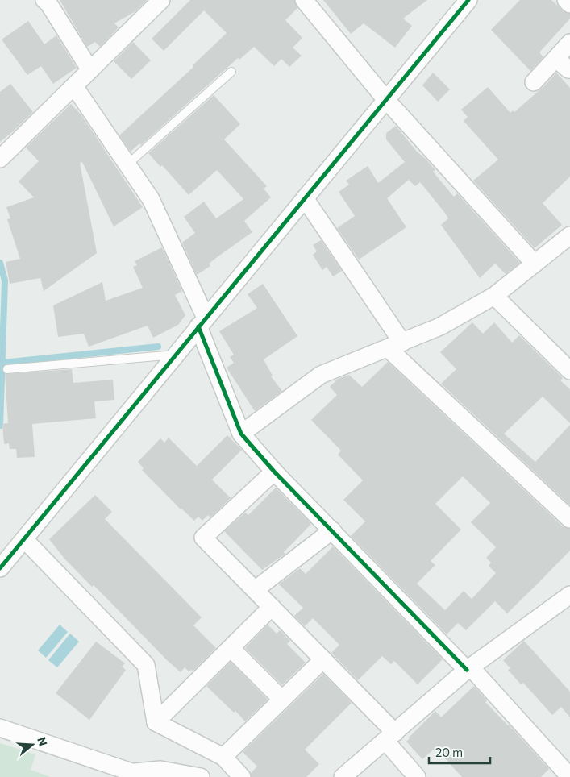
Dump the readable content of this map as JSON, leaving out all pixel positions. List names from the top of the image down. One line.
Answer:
{"scale_bar":"20 m","north":"right"}
